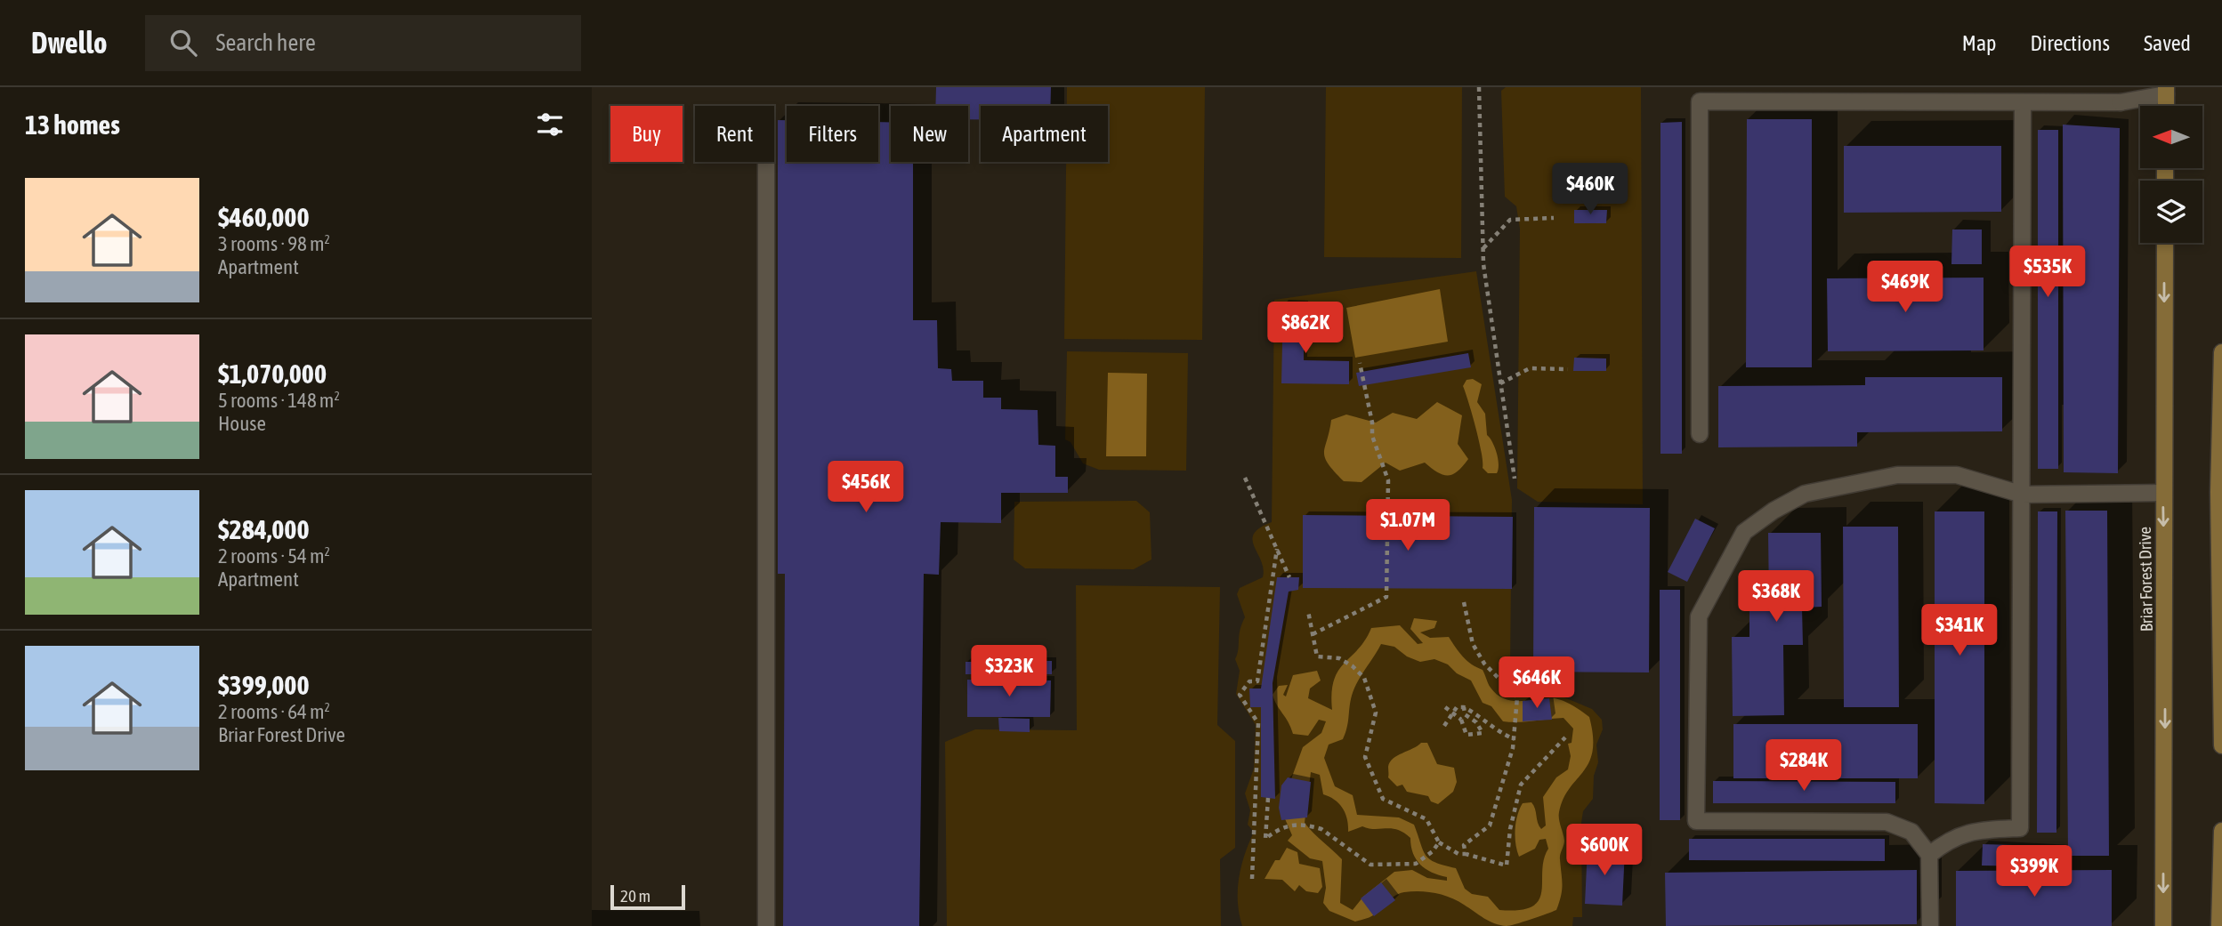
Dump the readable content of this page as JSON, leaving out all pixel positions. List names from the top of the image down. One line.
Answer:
{"streets":{"main road":["Briar Forest Drive"]},"scale_bar":"20 m","north":"left","page":{"header":"Dwello","search":"Search here","nav":["Map","Directions","Saved"],"heading":"13 homes","chip":["Buy","Rent","Filters","New","Apartment"],"list":[{"name":"$460,000","note":"3 rooms · 98 m² · Apartment"},{"name":"$1,070,000","note":"5 rooms · 148 m² · House"},{"name":"$284,000","note":"2 rooms · 54 m² · Apartment"},{"name":"$399,000","note":"2 rooms · 64 m² · Briar Forest Drive"}],"price":["$460K","$535K","$469K","$862K","$456K","$1.07M","$368K","$341K","$323K","$646K","$284K","$600K","$399K"],"scale":"20 m"}}
